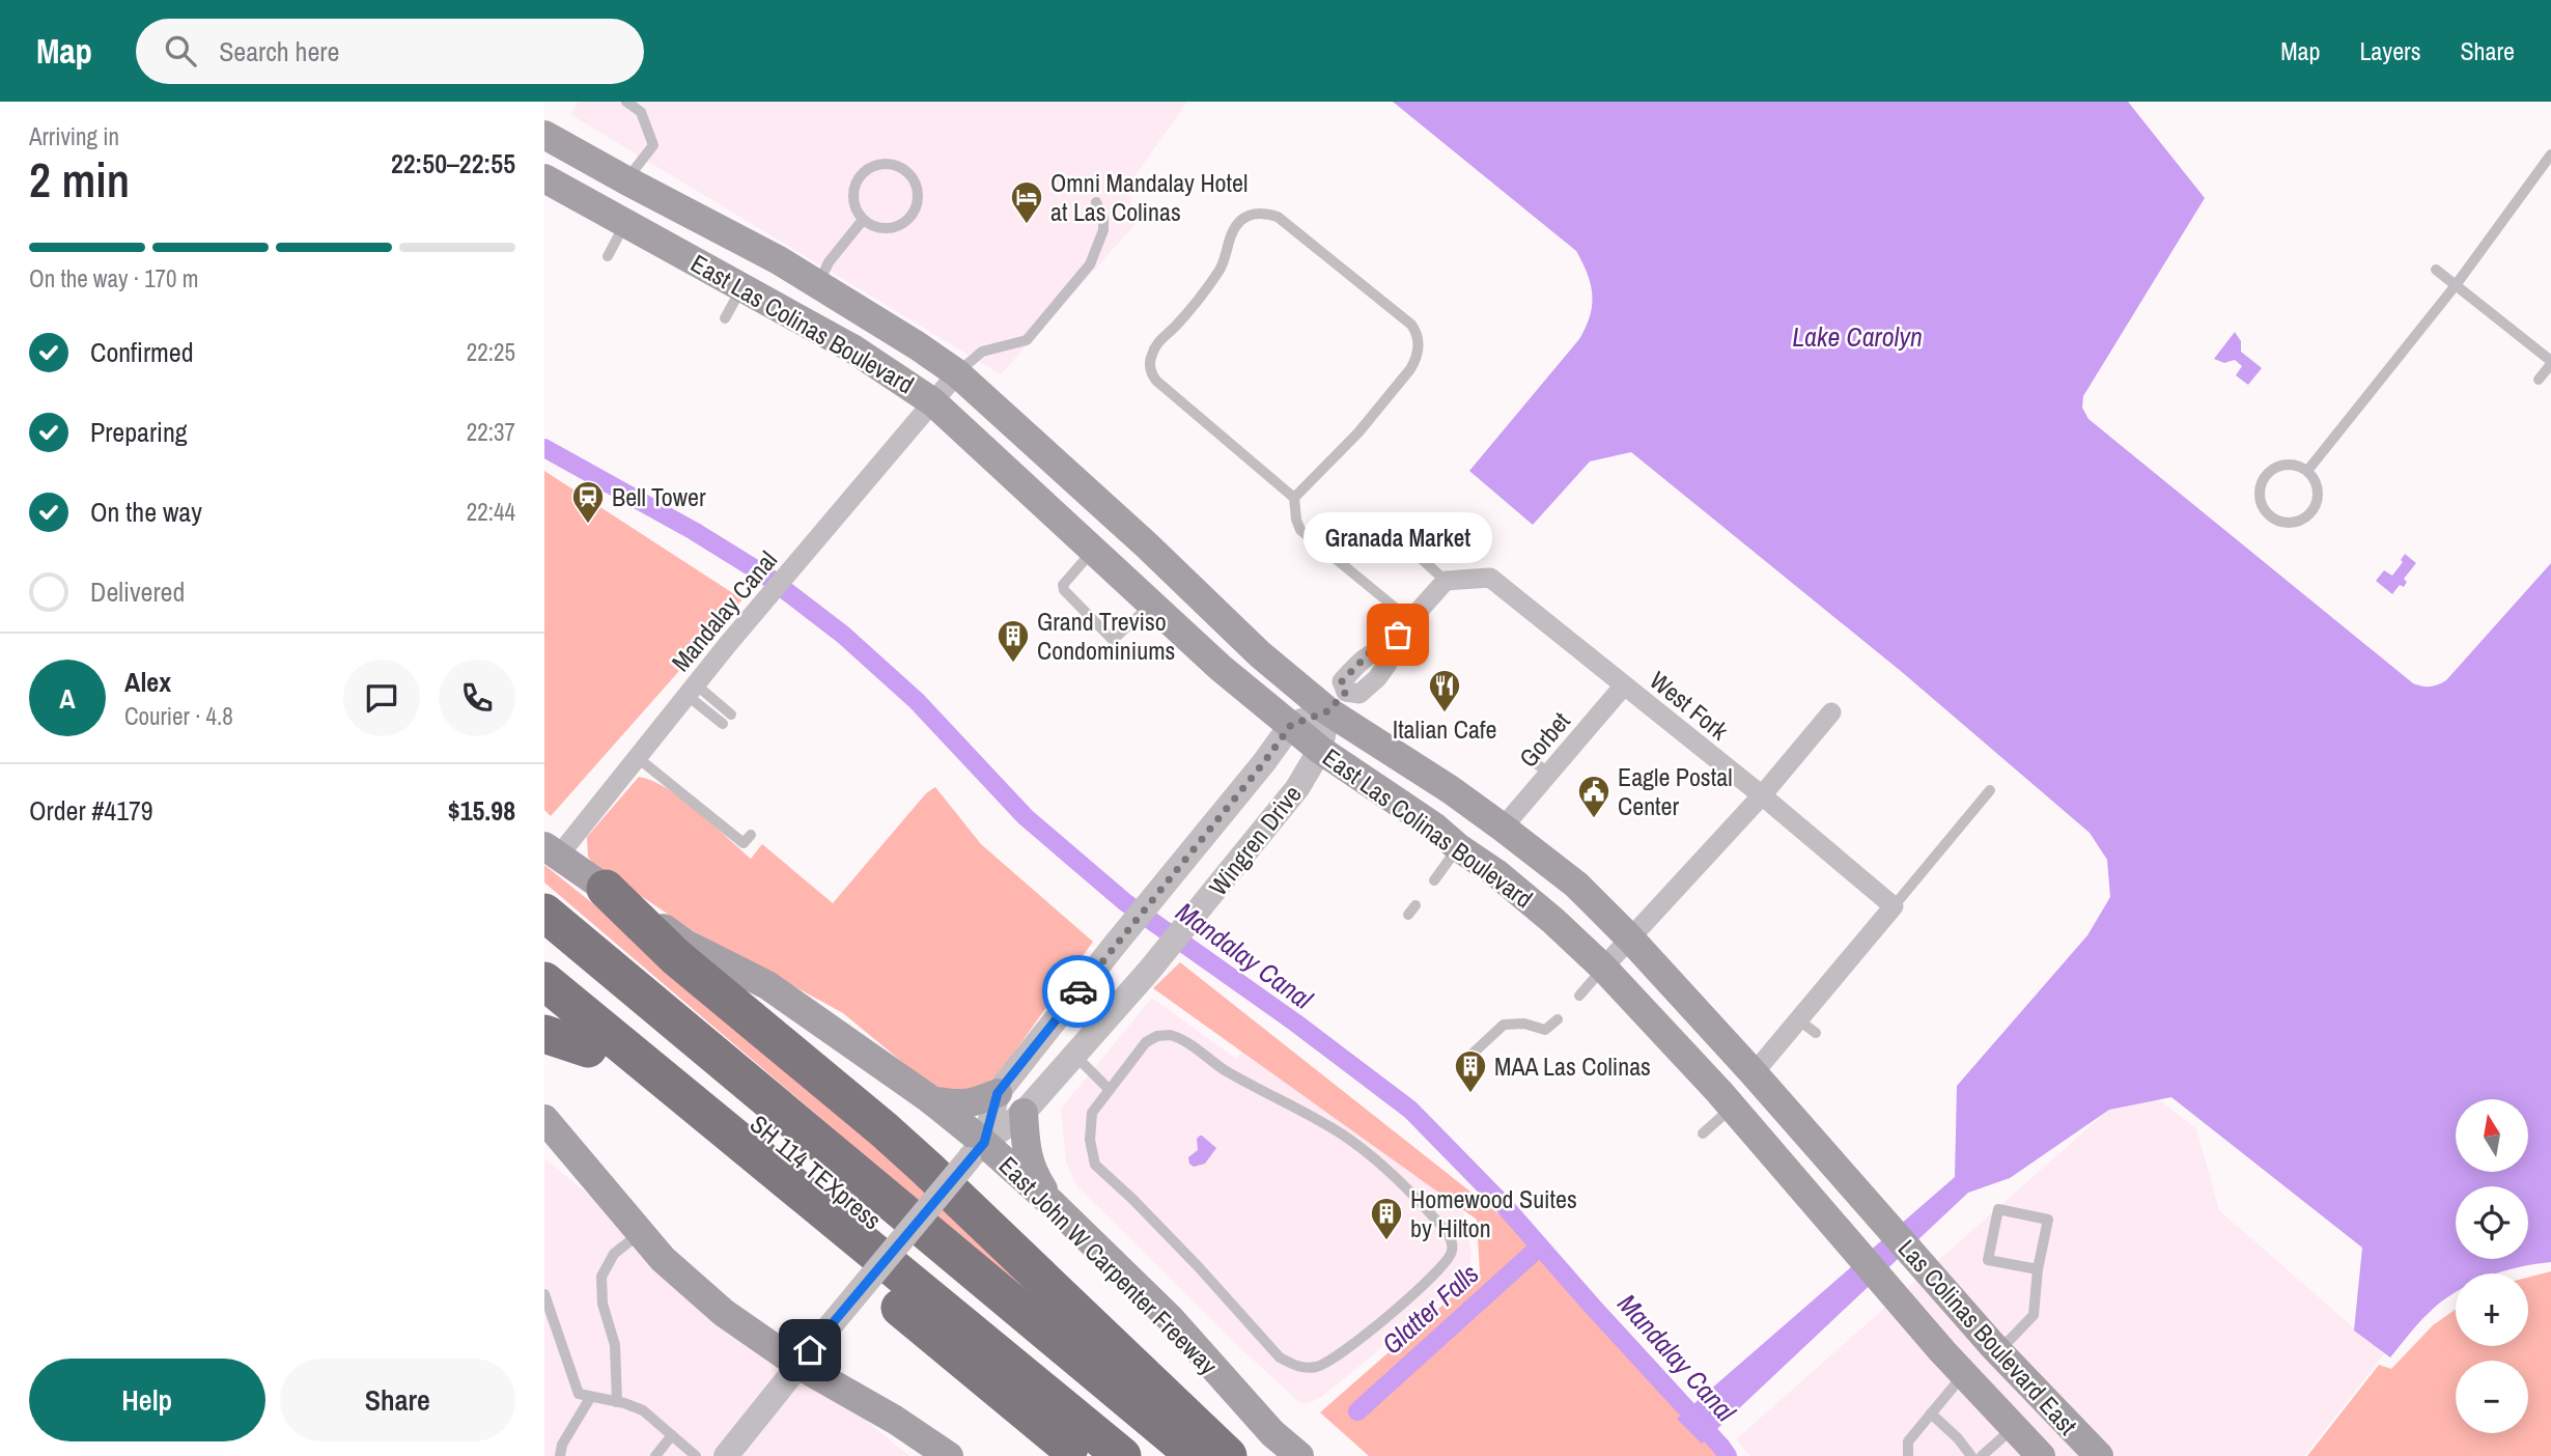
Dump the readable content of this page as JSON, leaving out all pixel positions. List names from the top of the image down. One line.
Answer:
{"streets":{"highway":["SH 114 TEXpress"],"main road":["East Las Colinas Boulevard","East John W Carpenter Freeway","Las Colinas Boulevard East"],"street":["Mandalay Canal","West Fork","Gorbet","Wingren Drive"]},"crossings":[["East Las Colinas Boulevard","Mandalay Canal"],["East Las Colinas Boulevard","Gorbet"],["East Las Colinas Boulevard","Wingren Drive"],["East Las Colinas Boulevard","Las Colinas Boulevard East"],["Mandalay Canal","East John W Carpenter Freeway"],["West Fork","Gorbet"],["Wingren Drive","East John W Carpenter Freeway"]],"water":["Lake Carolyn","Mandalay Canal","Glatter Falls"],"places":{"hotel":["Omni Mandalay Hotel at Las Colinas"],"station":["Bell Tower"],"other":["Granada Market"],"building":["Grand Treviso Condominiums","MAA Las Colinas","Homewood Suites by Hilton"],"restaurant":["Italian Cafe"],"public building":["Eagle Postal Center"]},"north":"top","page":{"header":"Map","search":"Search here","nav":["Map","Layers","Share"],"heading":["2 min","Arriving in","22:50–22:55"],"panel":["Alex","Courier · 4.8","Order #4179","$15.98"],"bar":"On the way · 170 m","list":[["Confirmed","22:25"],["Preparing","22:37"],["On the way","22:44"],"Delivered"],"bubble":"Granada Market","round":"A","map_buttons":["+","−"],"buttons":["Help","Share"]}}
